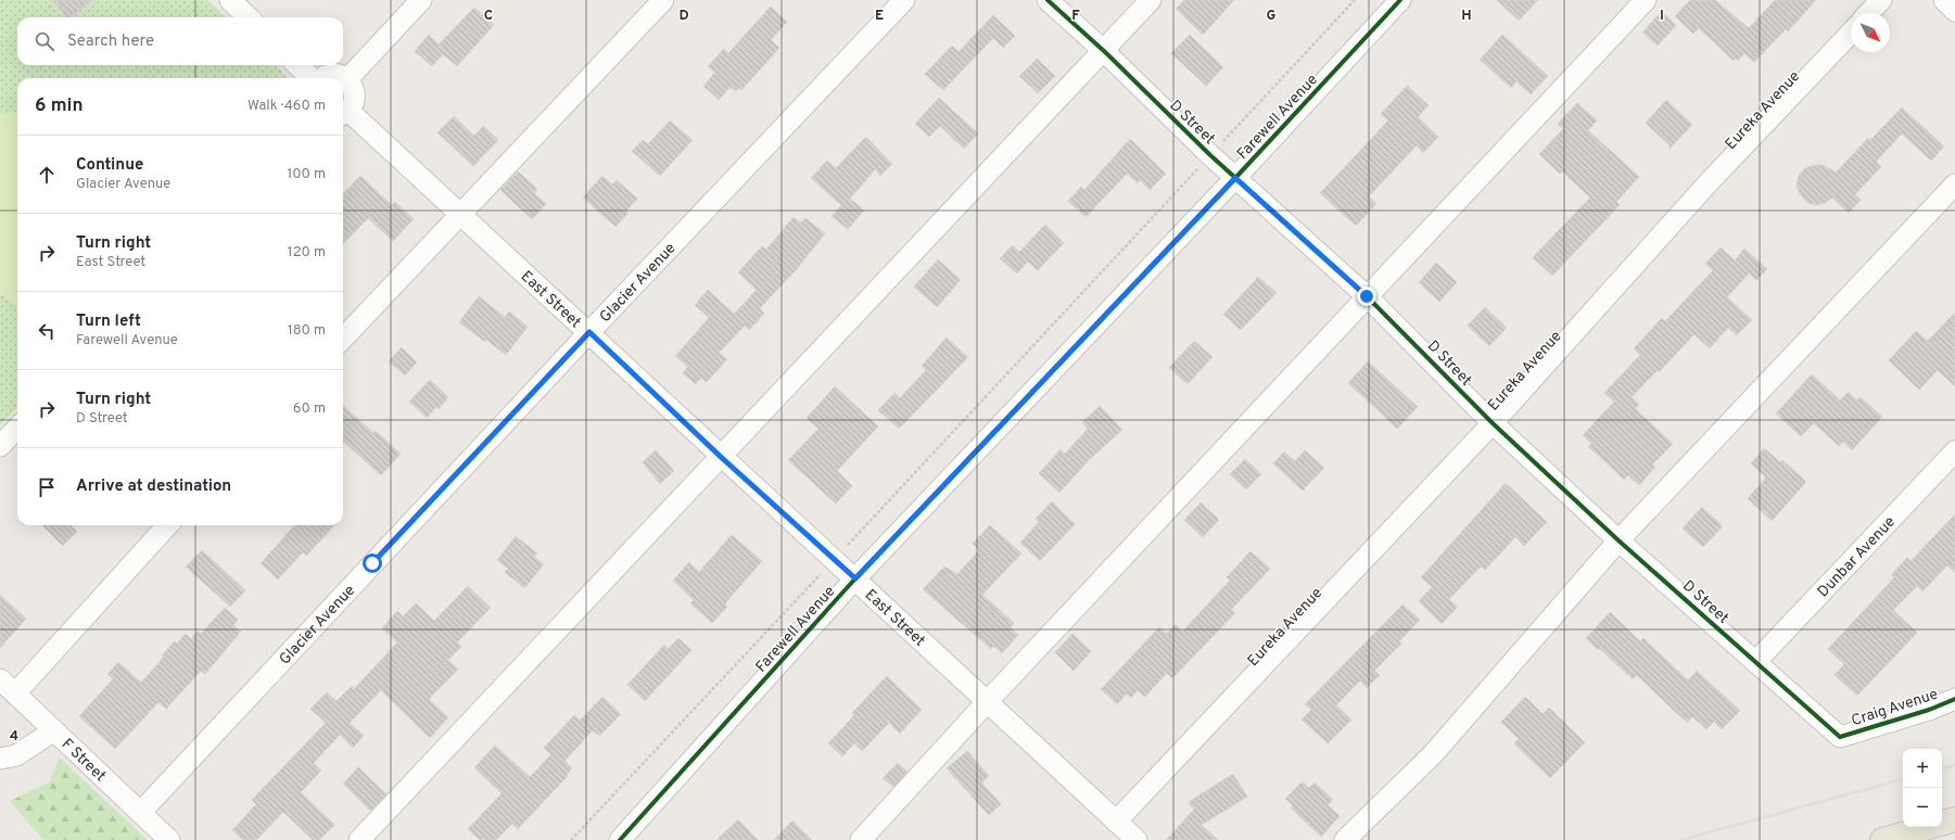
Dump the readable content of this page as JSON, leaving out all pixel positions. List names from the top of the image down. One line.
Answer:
{"streets":{"street":["Eureka Avenue","Farewell Avenue","D Street","Glacier Avenue","East Street","Dunbar Avenue","Craig Avenue","F Street"]},"crossings":[["Eureka Avenue","D Street"],["Eureka Avenue","East Street"],["Farewell Avenue","D Street"],["Farewell Avenue","East Street"],["D Street","Dunbar Avenue"],["D Street","Craig Avenue"],["Glacier Avenue","East Street"],["Glacier Avenue","F Street"]],"north":"bottom right","page":{"search":"Search here","heading":["6 min","Walk · 460 m"],"list":[["Continue","Glacier Avenue","100 m"],["Turn right","East Street","120 m"],["Turn left","Farewell Avenue","180 m"],["Turn right","D Street","60 m"],"Arrive at destination"],"map_buttons":["+","−"]},"grid":{"columns":["C","D","E","F","G","H","I"],"rows":["4"]}}
